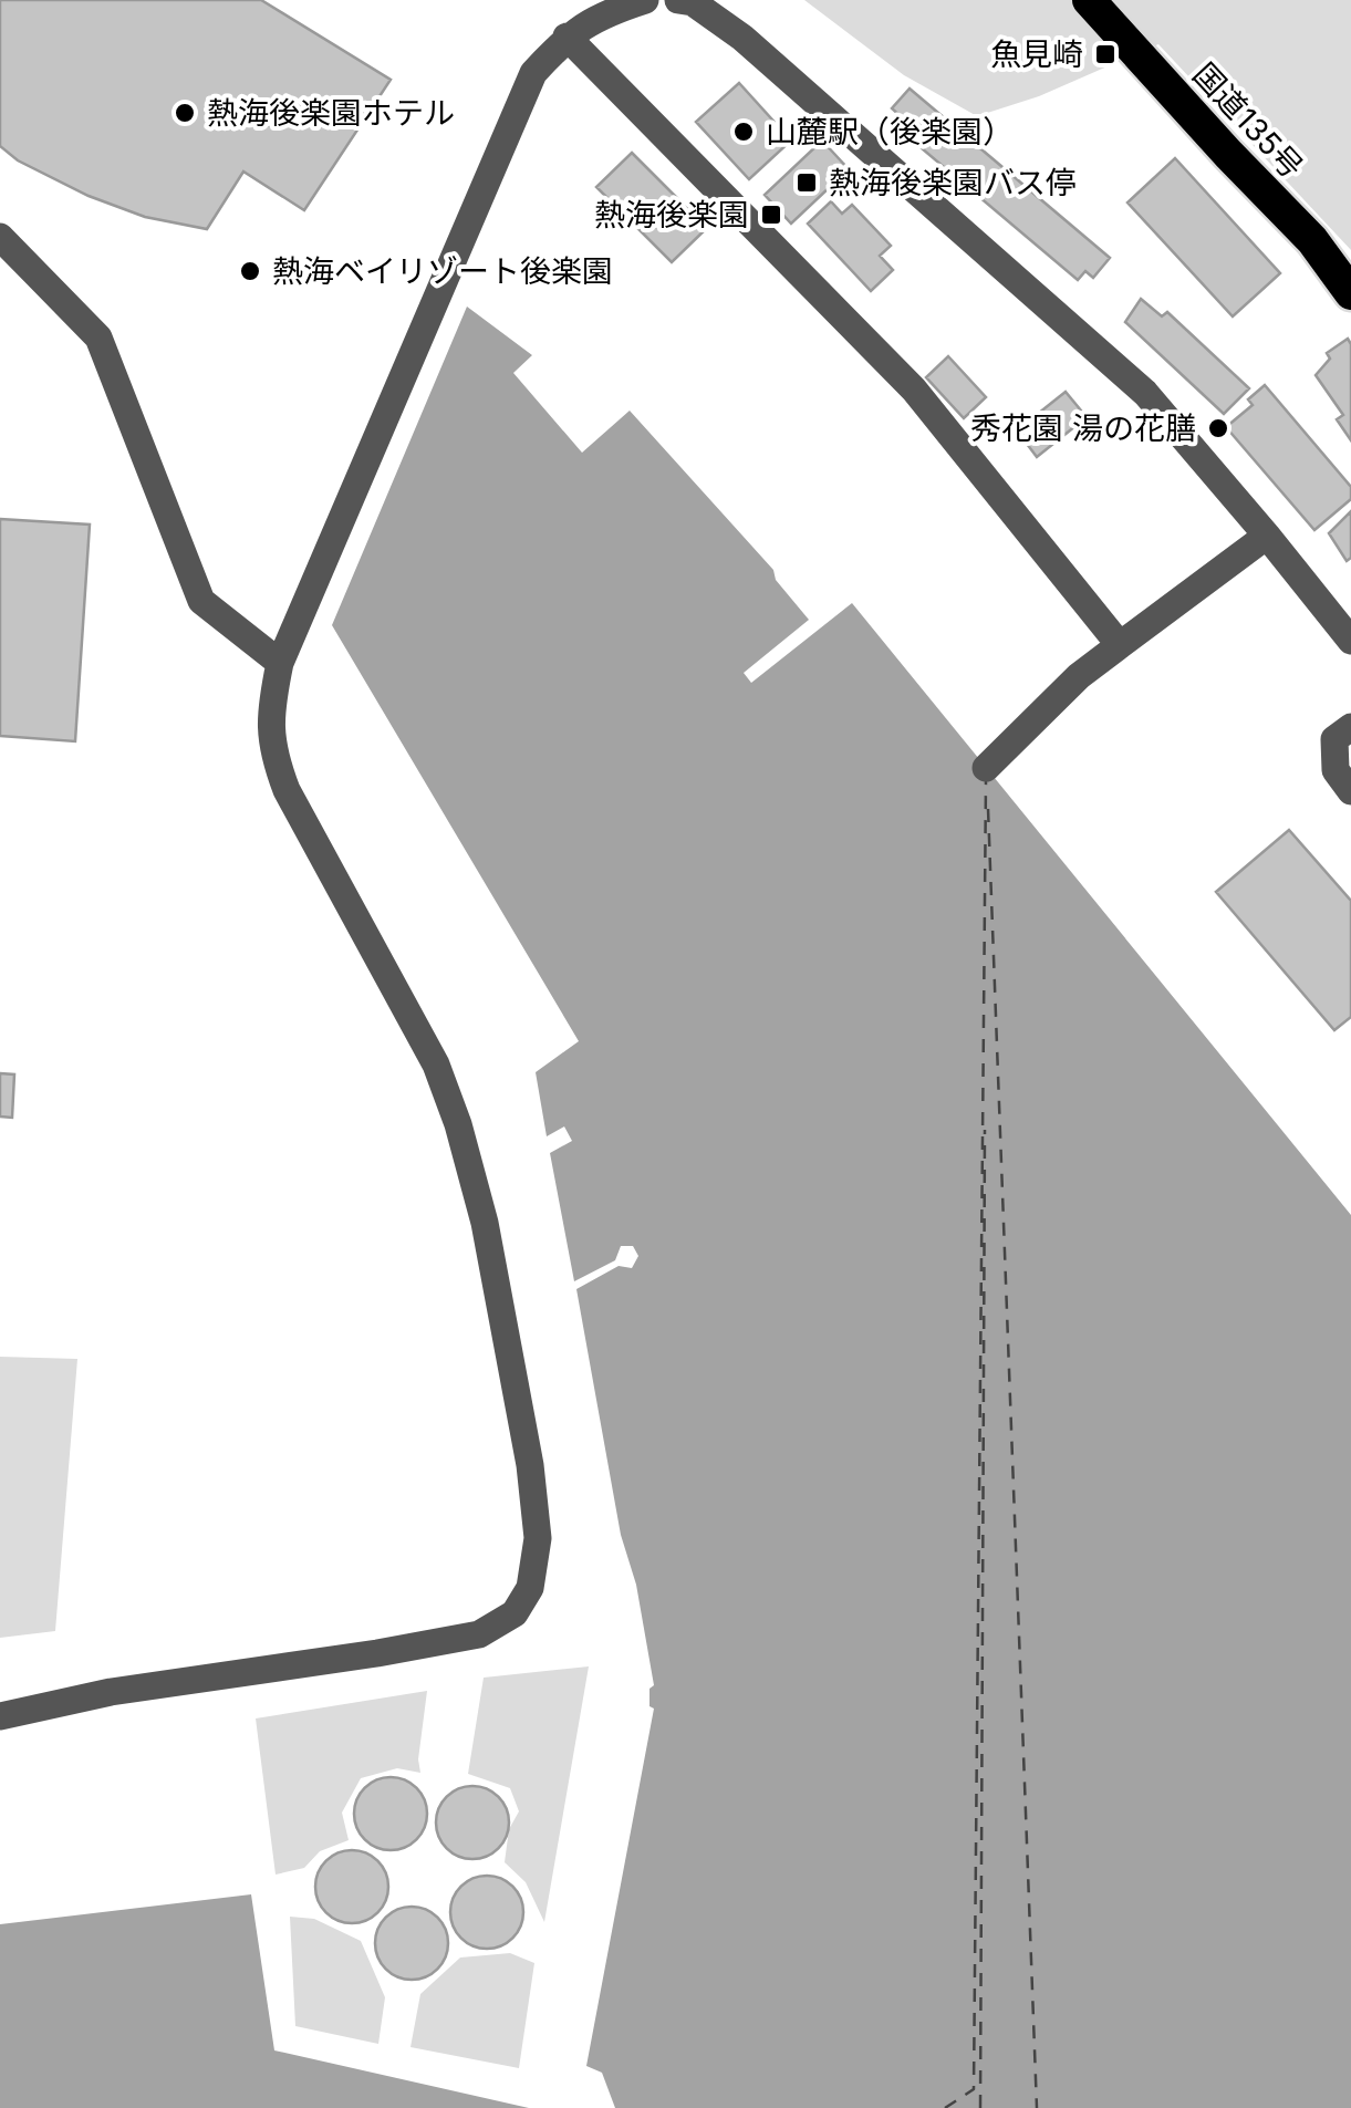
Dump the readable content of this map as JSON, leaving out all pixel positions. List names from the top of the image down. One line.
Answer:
{"streets":{"highway":["国道135号"]},"places":{"transit":["魚見崎","熱海後楽園バス停","熱海後楽園"],"other":["熱海後楽園ホテル","山麓駅（後楽園）","熱海ベイリゾート後楽園","秀花園 湯の花膳"]}}
